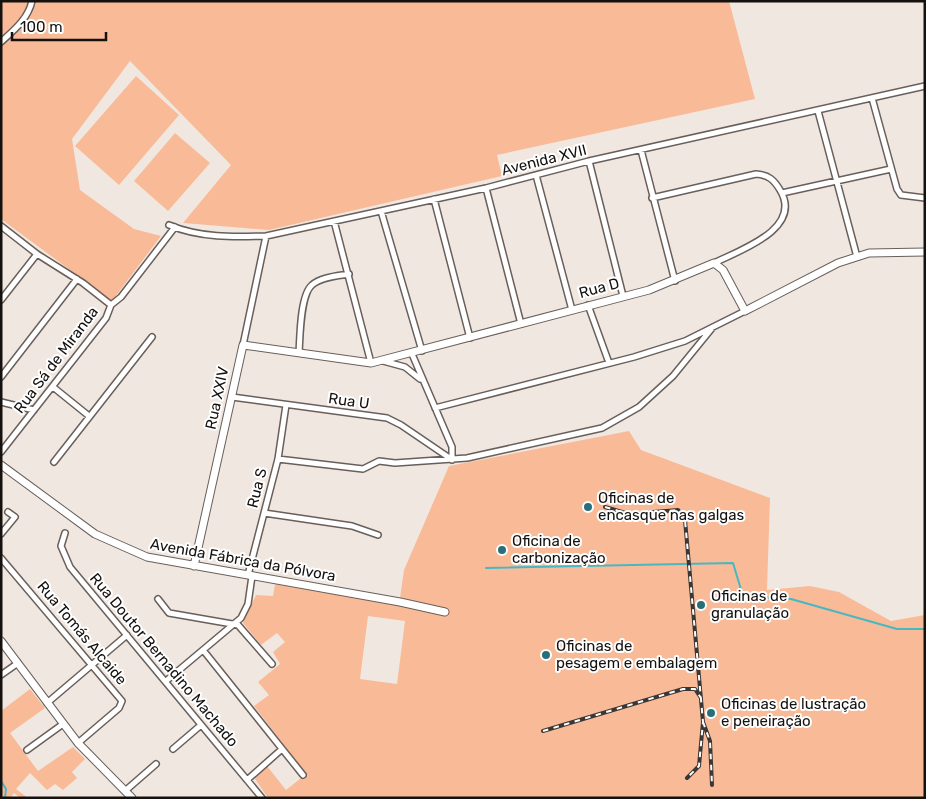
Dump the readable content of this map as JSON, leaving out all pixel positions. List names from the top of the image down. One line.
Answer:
{"streets":{"street":["Avenida XVII","Rua D","Rua Sá de Miranda","Rua XXIV","Rua U","Rua S","Avenida Fábrica da Pólvora","Rua Tomás Alcaide","Rua Doutor Bernadino Machado"]},"crossings":[["Avenida XVII","Rua Sá de Miranda"],["Avenida XVII","Rua XXIV"],["Rua D","Rua XXIV"],["Rua XXIV","Rua U"],["Rua XXIV","Avenida Fábrica da Pólvora"],["Rua U","Rua S"],["Rua S","Avenida Fábrica da Pólvora"],["Rua S","Rua Doutor Bernadino Machado"]],"places":["Oficinas de encasque nas galgas","Oficina de carbonização","Oficinas de granulação","Oficinas de pesagem e embalagem","Oficinas de lustração e peneiração"],"scale_bar":"100 m"}
